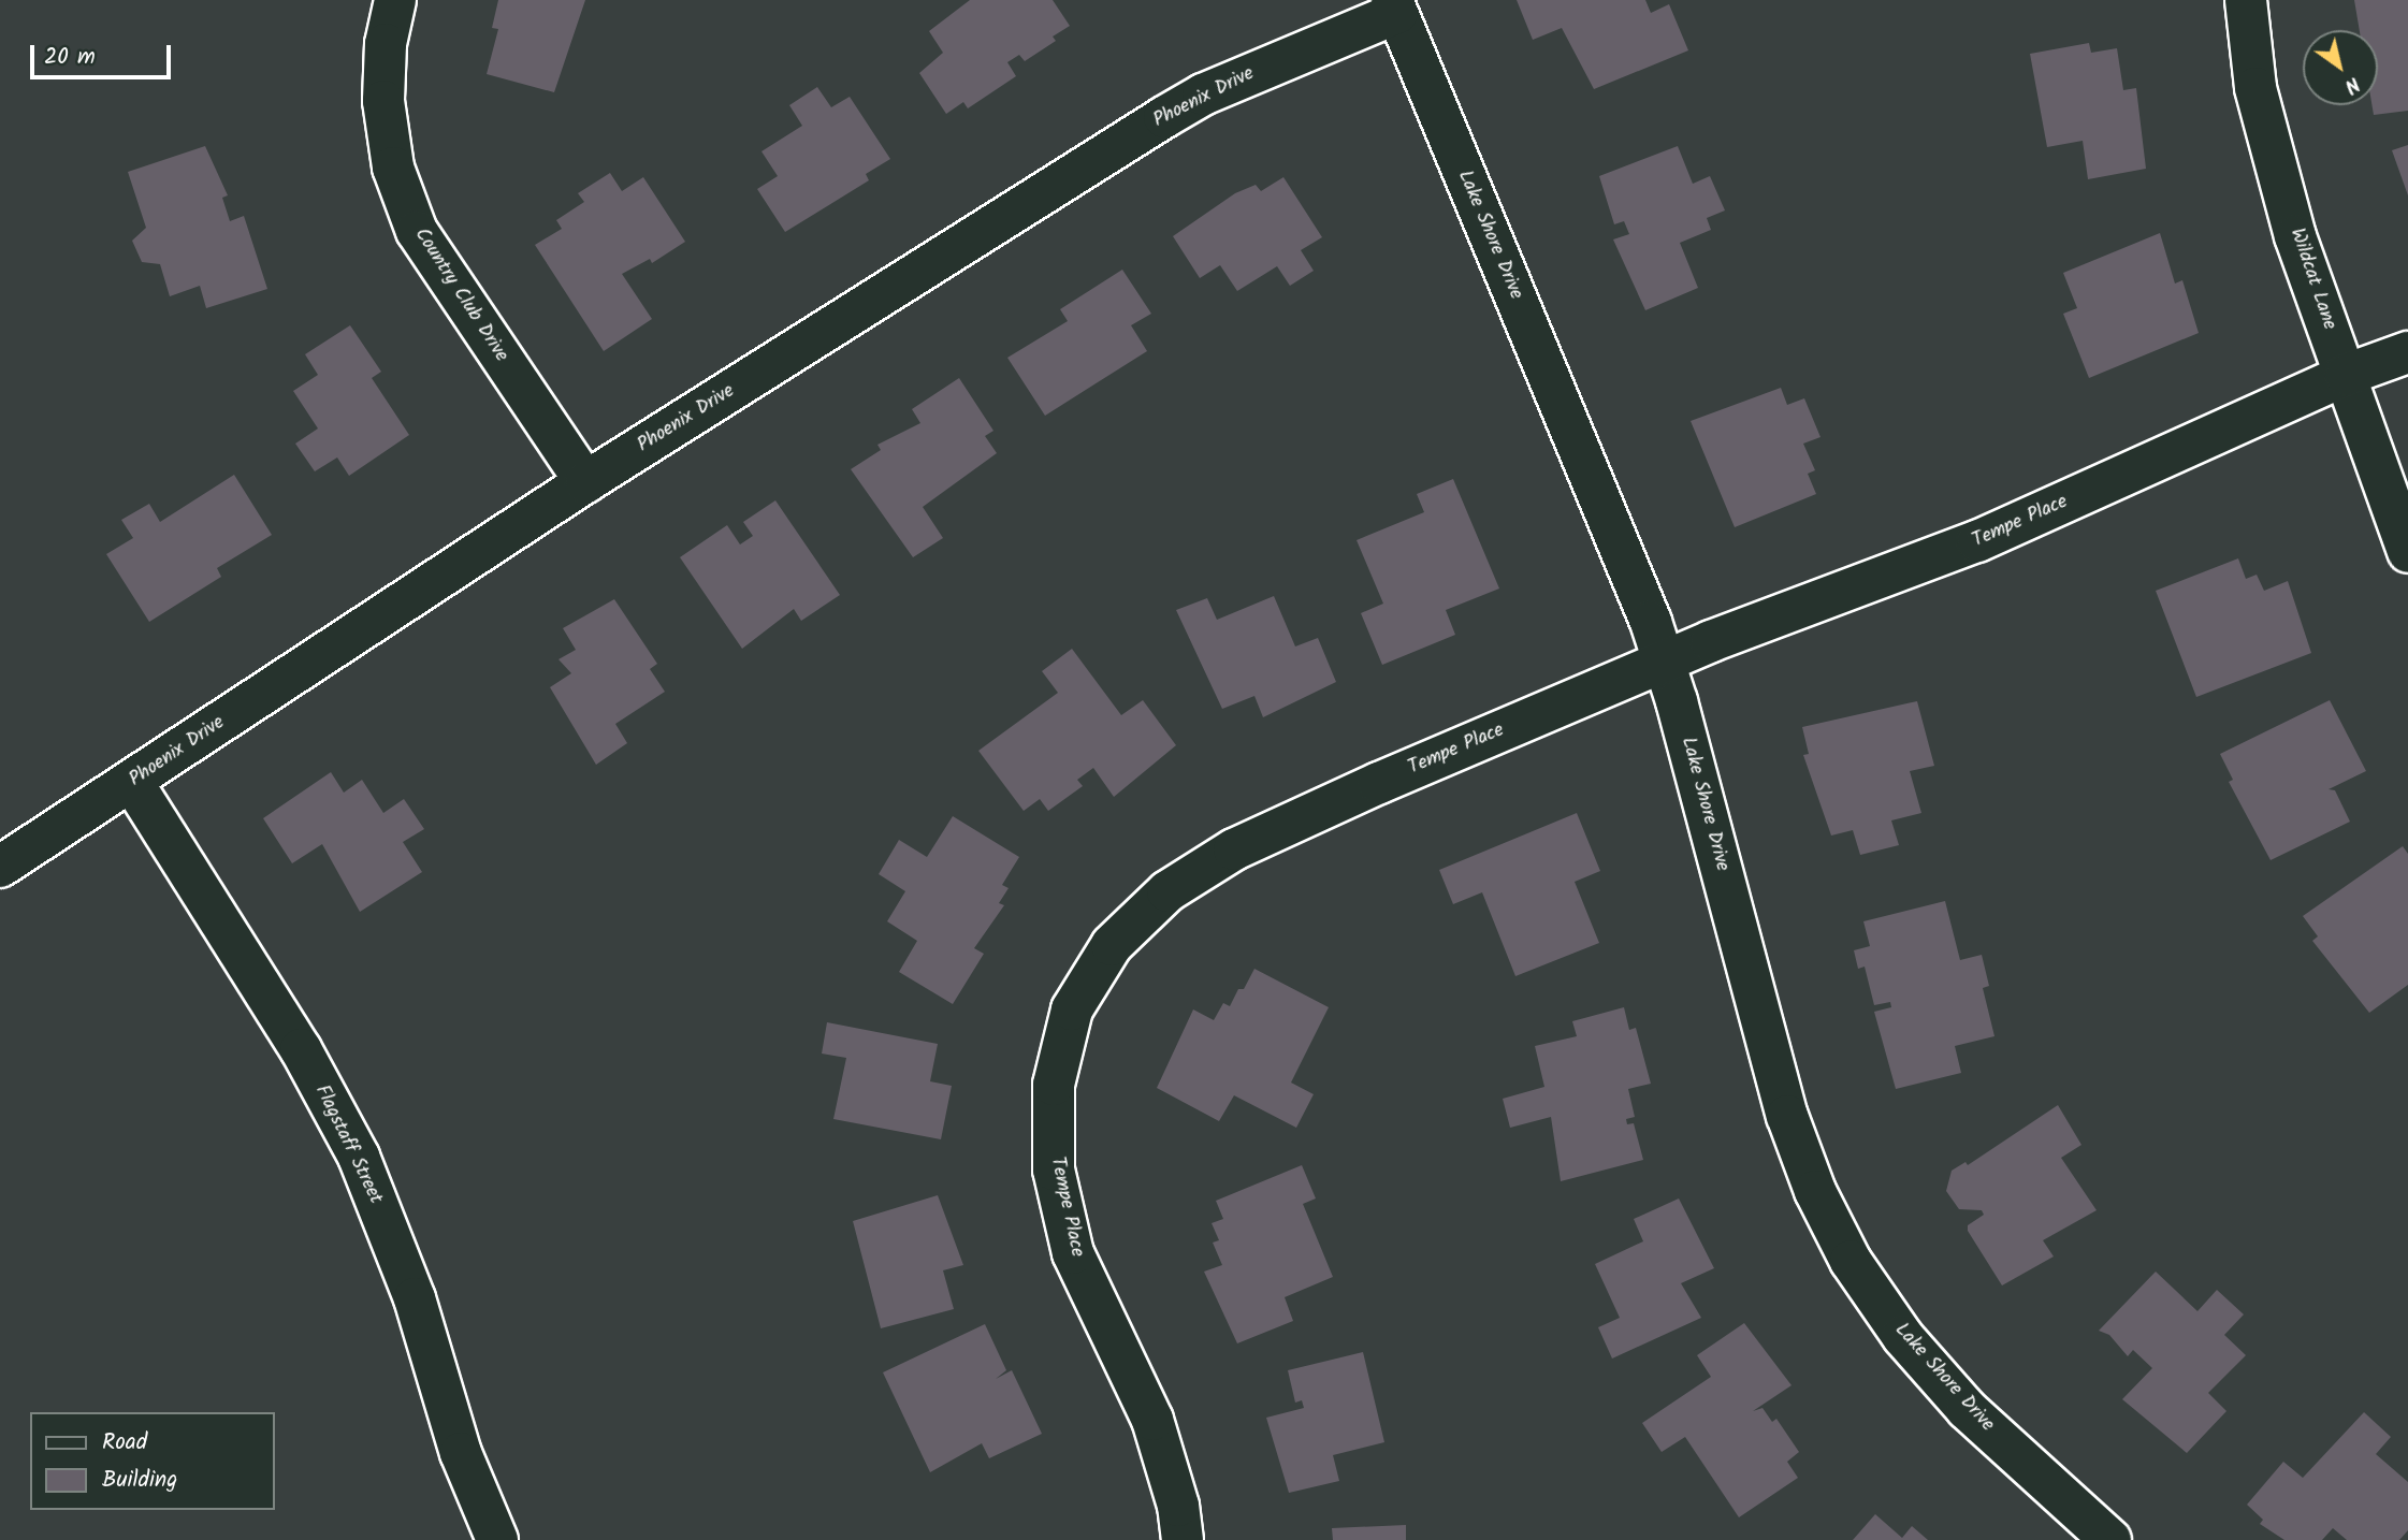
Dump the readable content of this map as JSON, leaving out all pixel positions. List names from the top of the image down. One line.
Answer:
{"streets":{"street":["Phoenix Drive","Lake Shore Drive","Wildcat Lane","Country Club Drive","Tempe Place","Flagstaff Street"]},"crossings":[["Phoenix Drive","Lake Shore Drive"],["Phoenix Drive","Country Club Drive"],["Phoenix Drive","Flagstaff Street"],["Lake Shore Drive","Tempe Place"],["Wildcat Lane","Tempe Place"]],"legend":["Road","Building"],"scale_bar":"20 m","north":"bottom right"}
